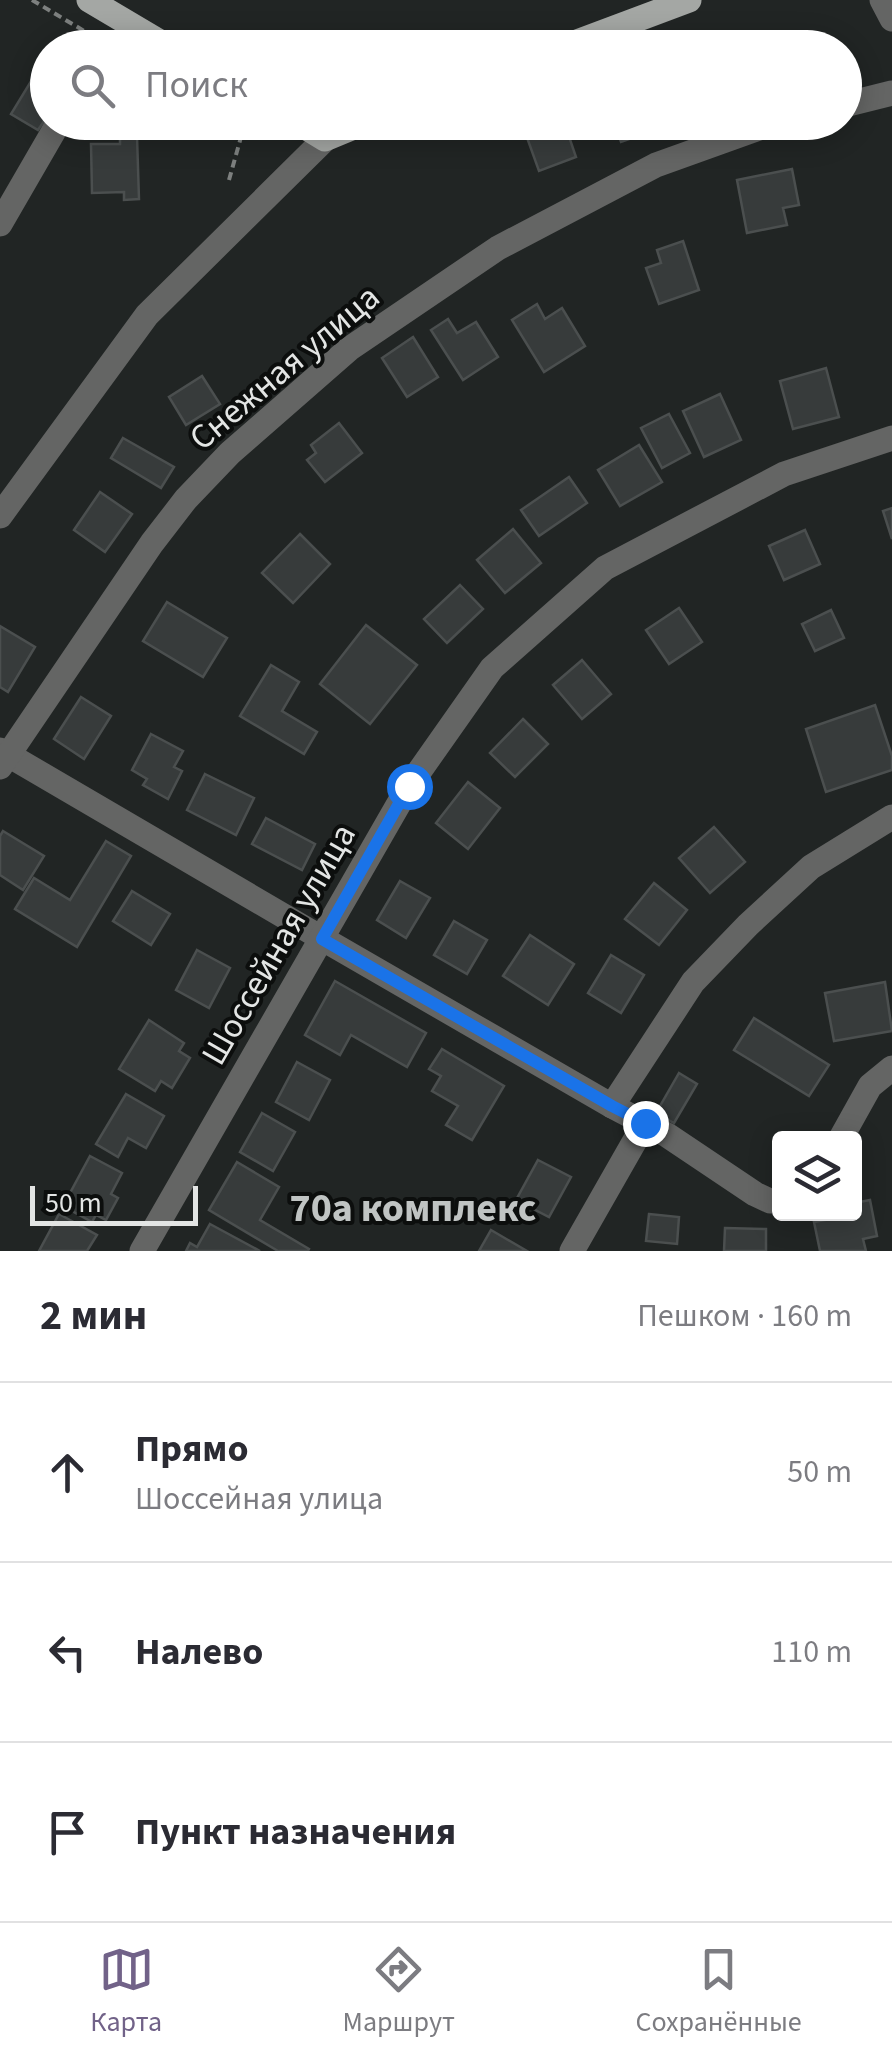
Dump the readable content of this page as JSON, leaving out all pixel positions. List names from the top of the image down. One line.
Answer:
{"streets":{"street":["Снежная улица","Шоссейная улица"]},"districts":["70а комплекс"],"scale_bar":"50 m","page":{"search":"Поиск","scale":"50 m","heading":["2 мин","Пешком · 160 m"],"list":[["Прямо","Шоссейная улица","50 m"],["Налево","110 m"],"Пункт назначения"],"nav":["Карта","Маршрут","Сохранённые"]}}
